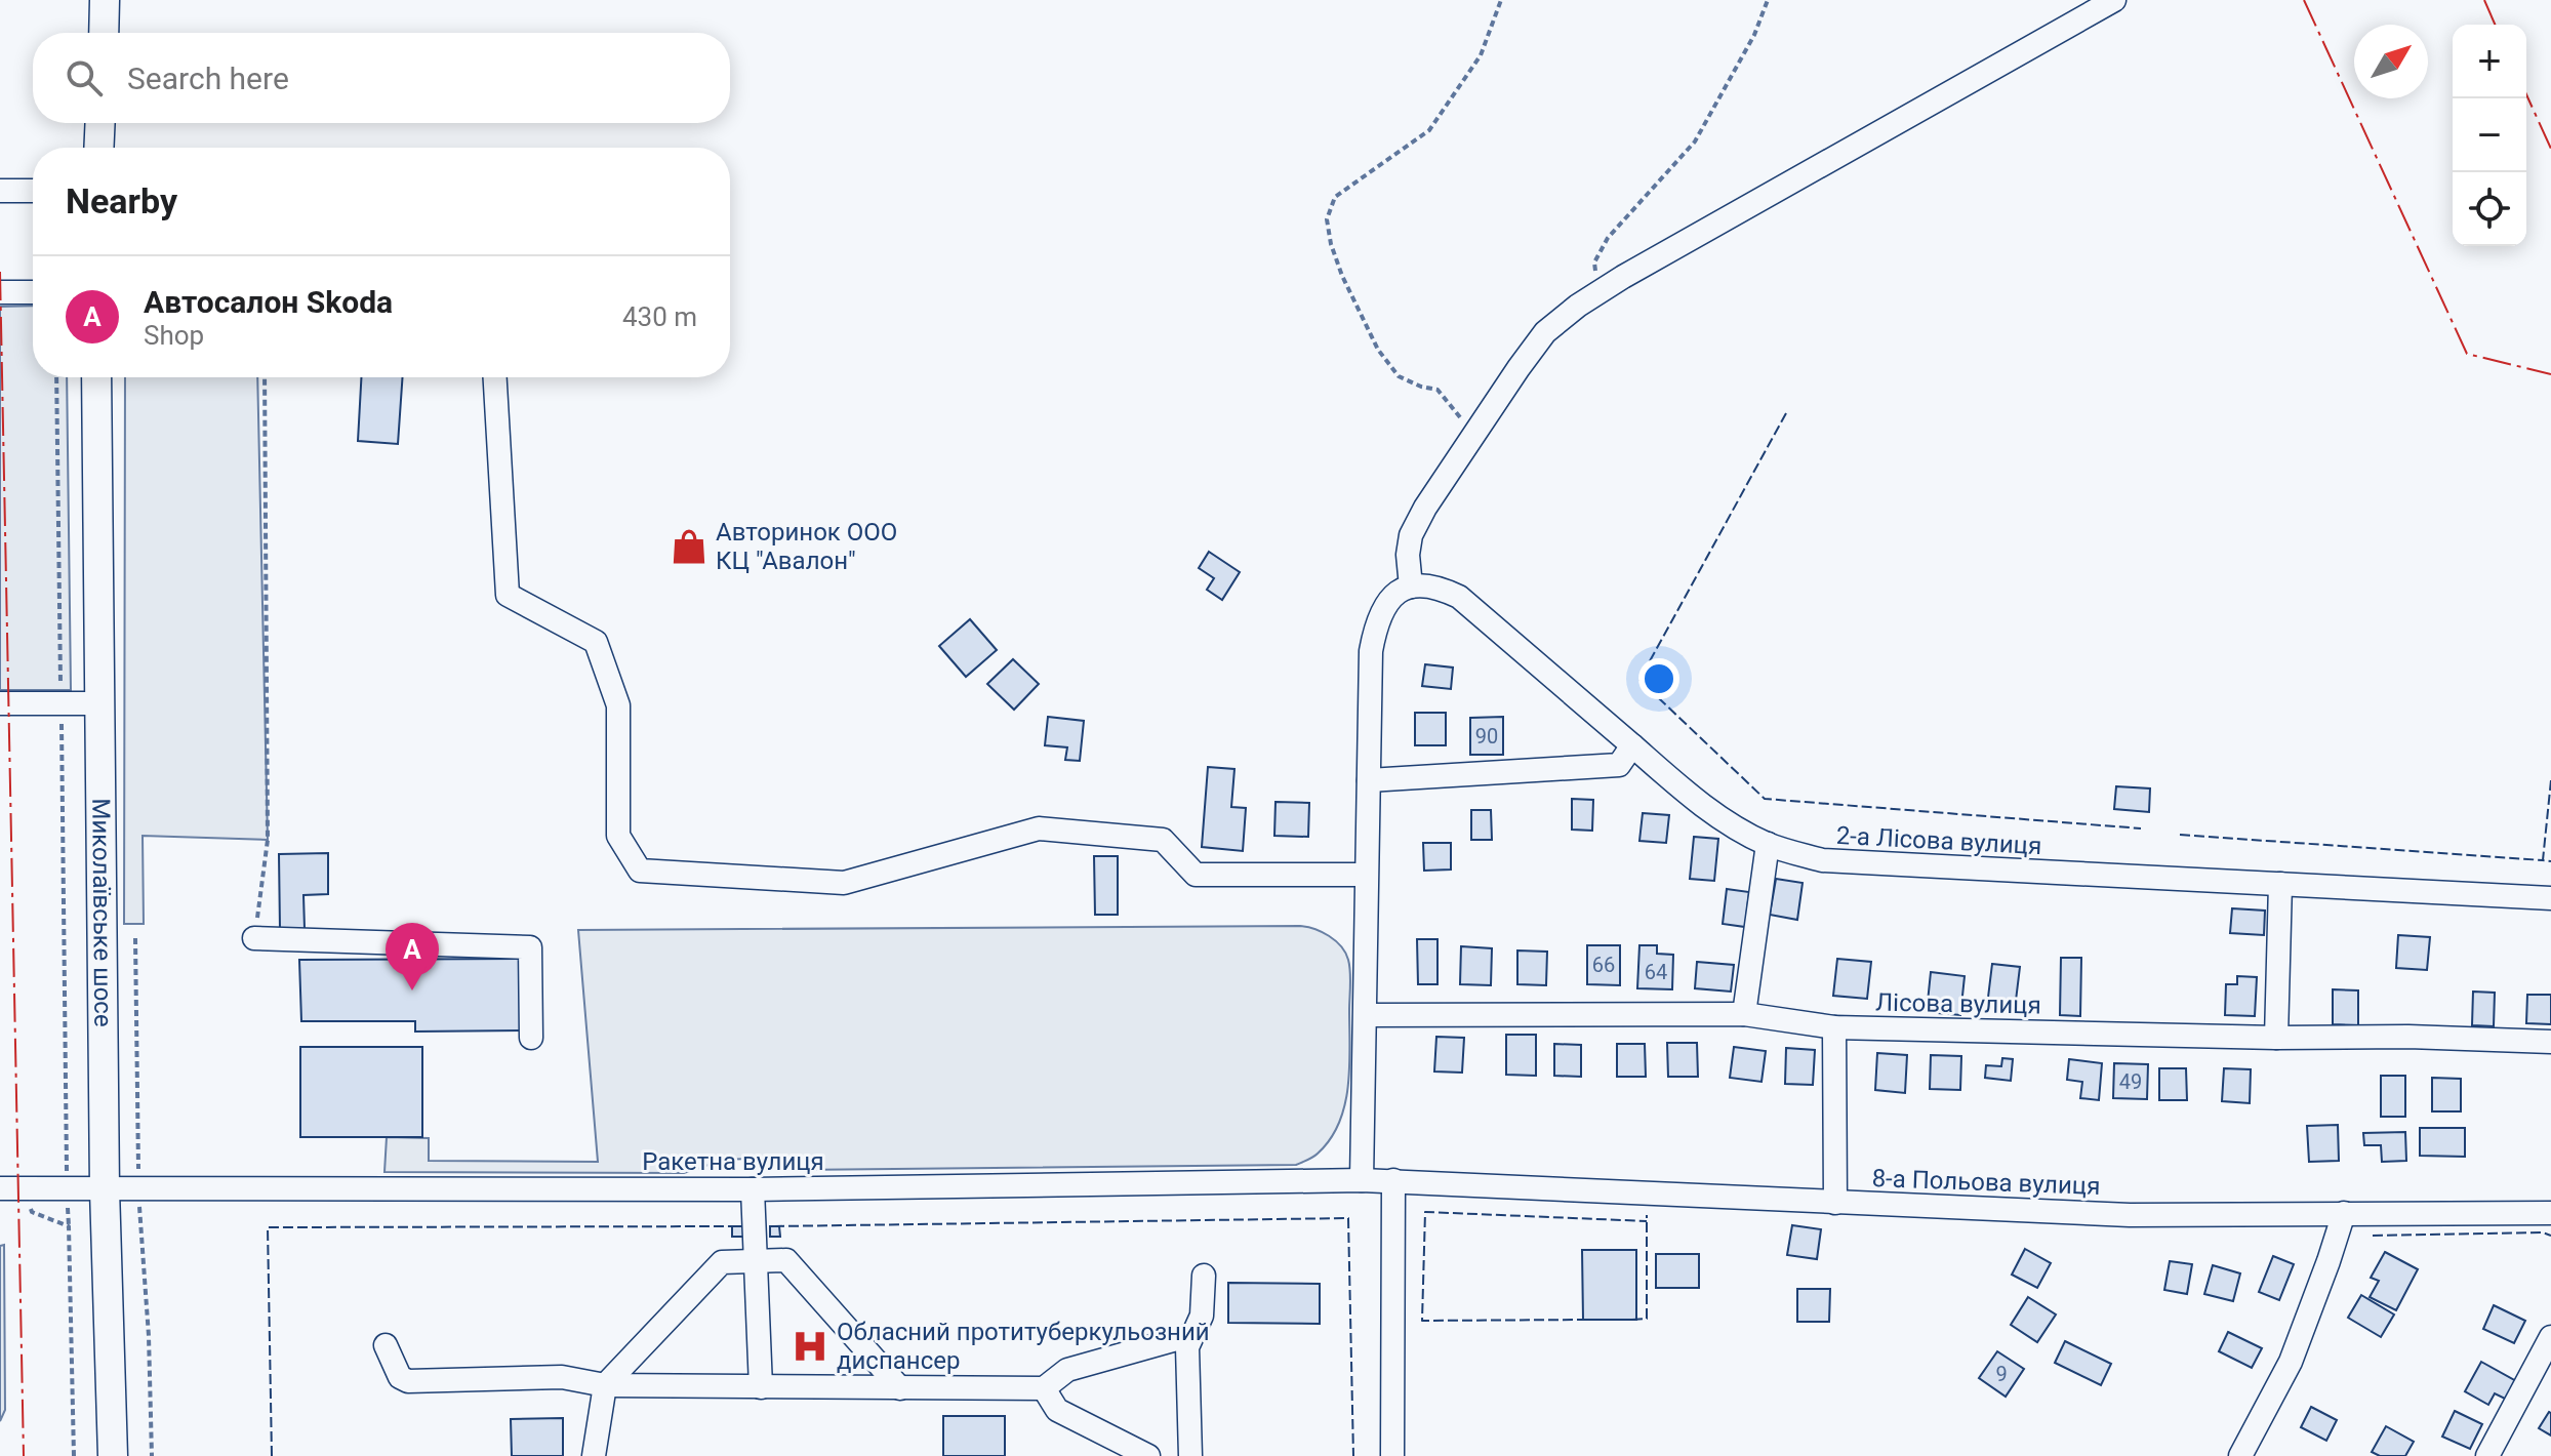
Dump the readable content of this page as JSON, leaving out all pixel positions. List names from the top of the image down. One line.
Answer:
{"streets":{"main road":["Миколаївське шосе"],"street":["2-а Лісова вулиця","Лісова вулиця","Ракетна вулиця","8-а Польова вулиця"]},"crossings":[["Миколаївське шосе","Ракетна вулиця"],["Ракетна вулиця","8-а Польова вулиця"]],"places":{"shop":["Авторинок ООО КЦ \"Авалон\""],"hospital":["Обласний протитуберкульозний диспансер"]},"house_numbers":["90","66","64","49","9"],"north":"top right","page":{"map_buttons":["+","−"],"search":"Search here","heading":"Nearby","list":[{"mark":"A","name":"Автосалон Skoda","note":"Shop","value":"430 m"}],"pins":"A"}}
